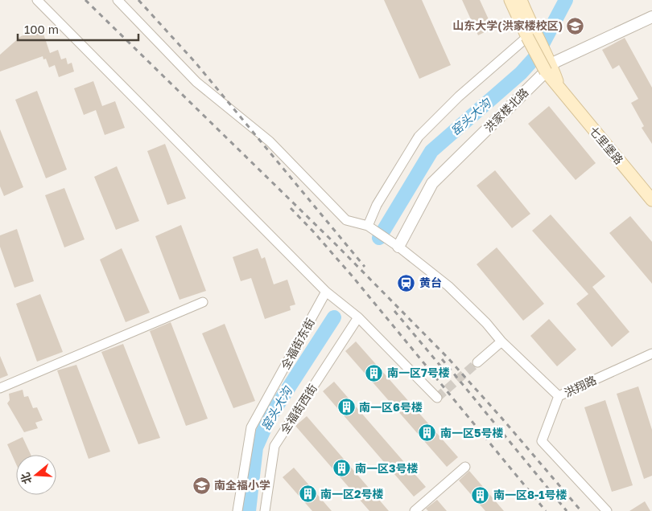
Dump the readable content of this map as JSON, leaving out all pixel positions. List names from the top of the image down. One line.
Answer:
{"streets":{"main road":["七里堡路"],"street":["洪家楼北路","全福街东街","洪翔路","全福街西街"]},"crossings":[["洪家楼北路","七里堡路"],["洪家楼北路","洪翔路"]],"water":["窑头大沟"],"places":{"school or university":["山东大学(洪家楼校区)","南全福小学"],"station":["黄台"],"building":["南一区7号楼","南一区6号楼","南一区5号楼","南一区3号楼","南一区2号楼","南一区8-1号楼"]},"scale_bar":"100 m","north":"left"}
